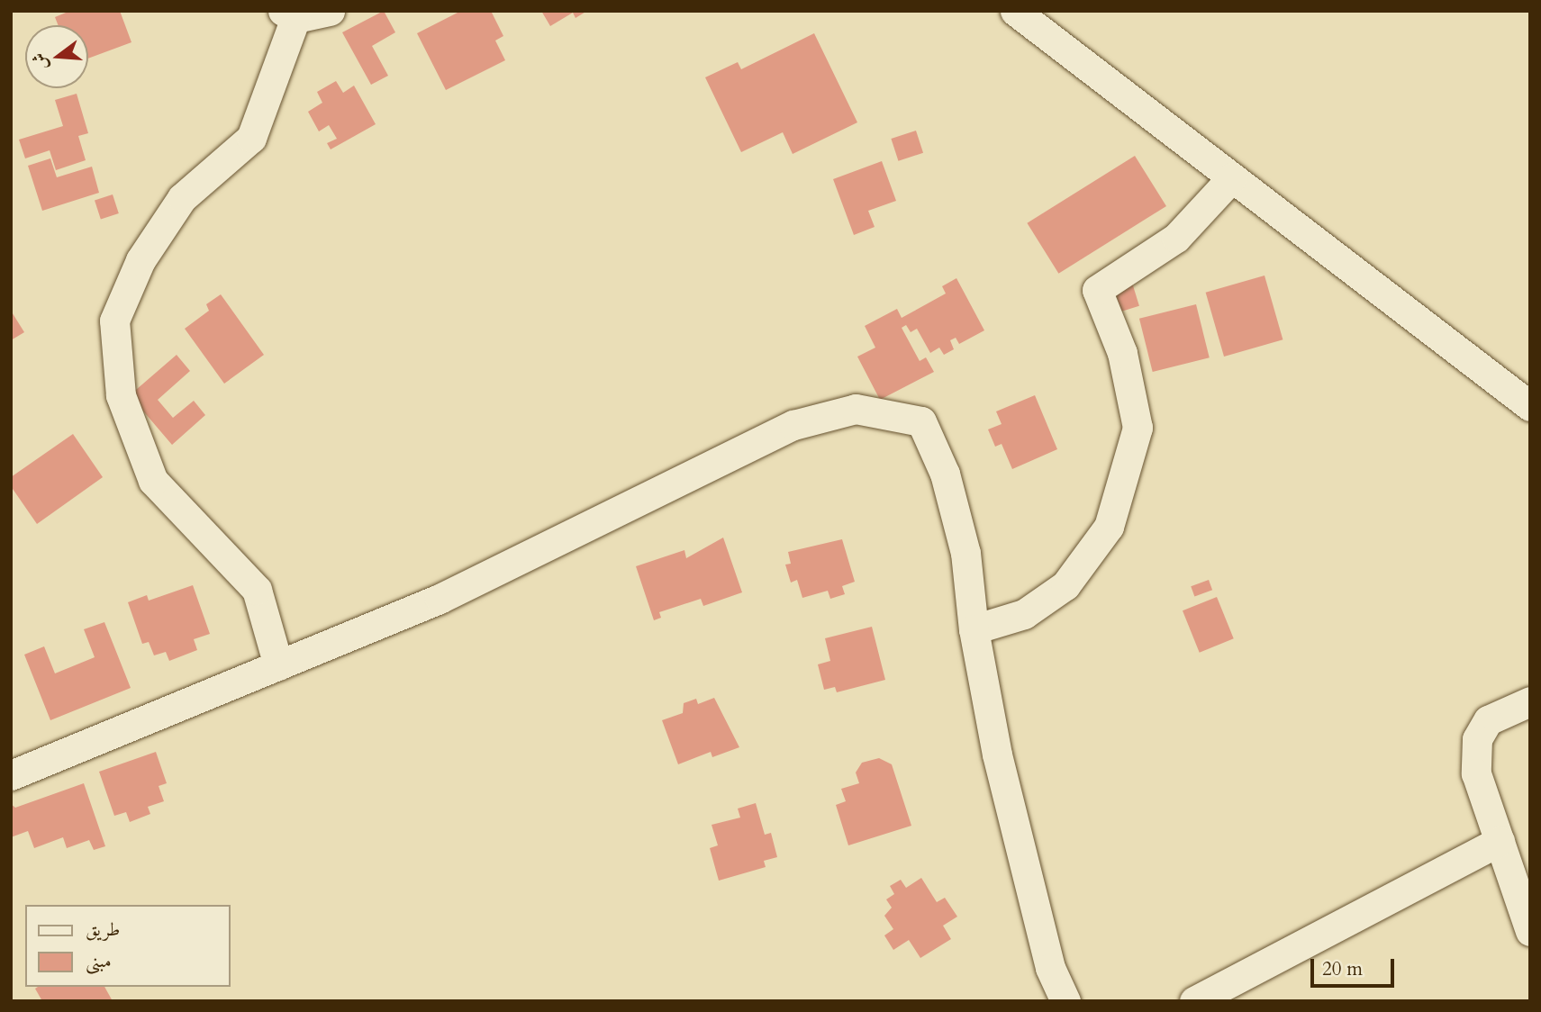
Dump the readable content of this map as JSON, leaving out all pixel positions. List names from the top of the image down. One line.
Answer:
{"legend":["طريق","مبنى"],"scale_bar":"20 m","north":"left"}
